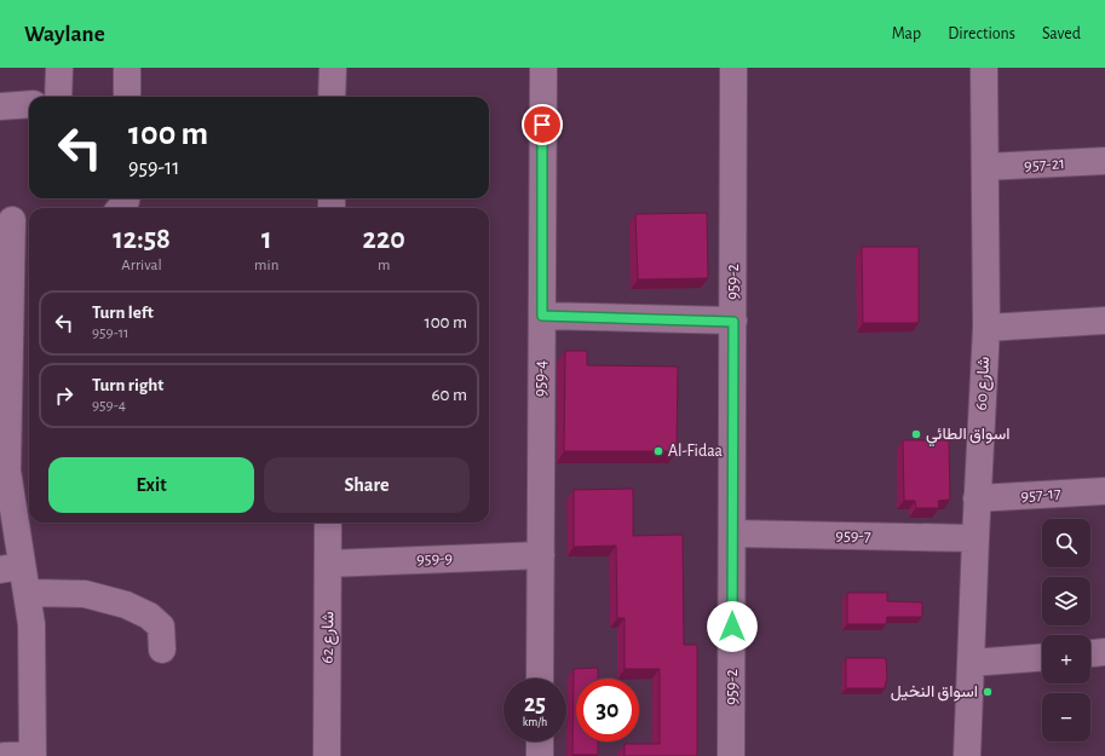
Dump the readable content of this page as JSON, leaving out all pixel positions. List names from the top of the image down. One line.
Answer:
{"streets":{"street":["957-21","959-2","959-4","شارع 60","957-17","959-7","959-9","شارع 62"]},"crossings":[["957-21","شارع 60"],["959-2","959-7"],["959-4","959-9"],["شارع 60","957-17"],["شارع 60","959-7"],["959-9","شارع 62"]],"places":["اسواق الطائي","Al-Fidaa","اسواق النخيل"],"page":{"header":"Waylane","nav":["Map","Directions","Saved"],"turn":["100 m","959-11"],"eta":["12:58","Arrival","1","min","220","m"],"list":[{"name":"Turn left","note":"959-11","value":"100 m"},{"name":"Turn right","note":"959-4","value":"60 m"}],"buttons":["Exit","Share"],"map_buttons":["+","−"],"speed":"25 km/h","limit":"30"}}
